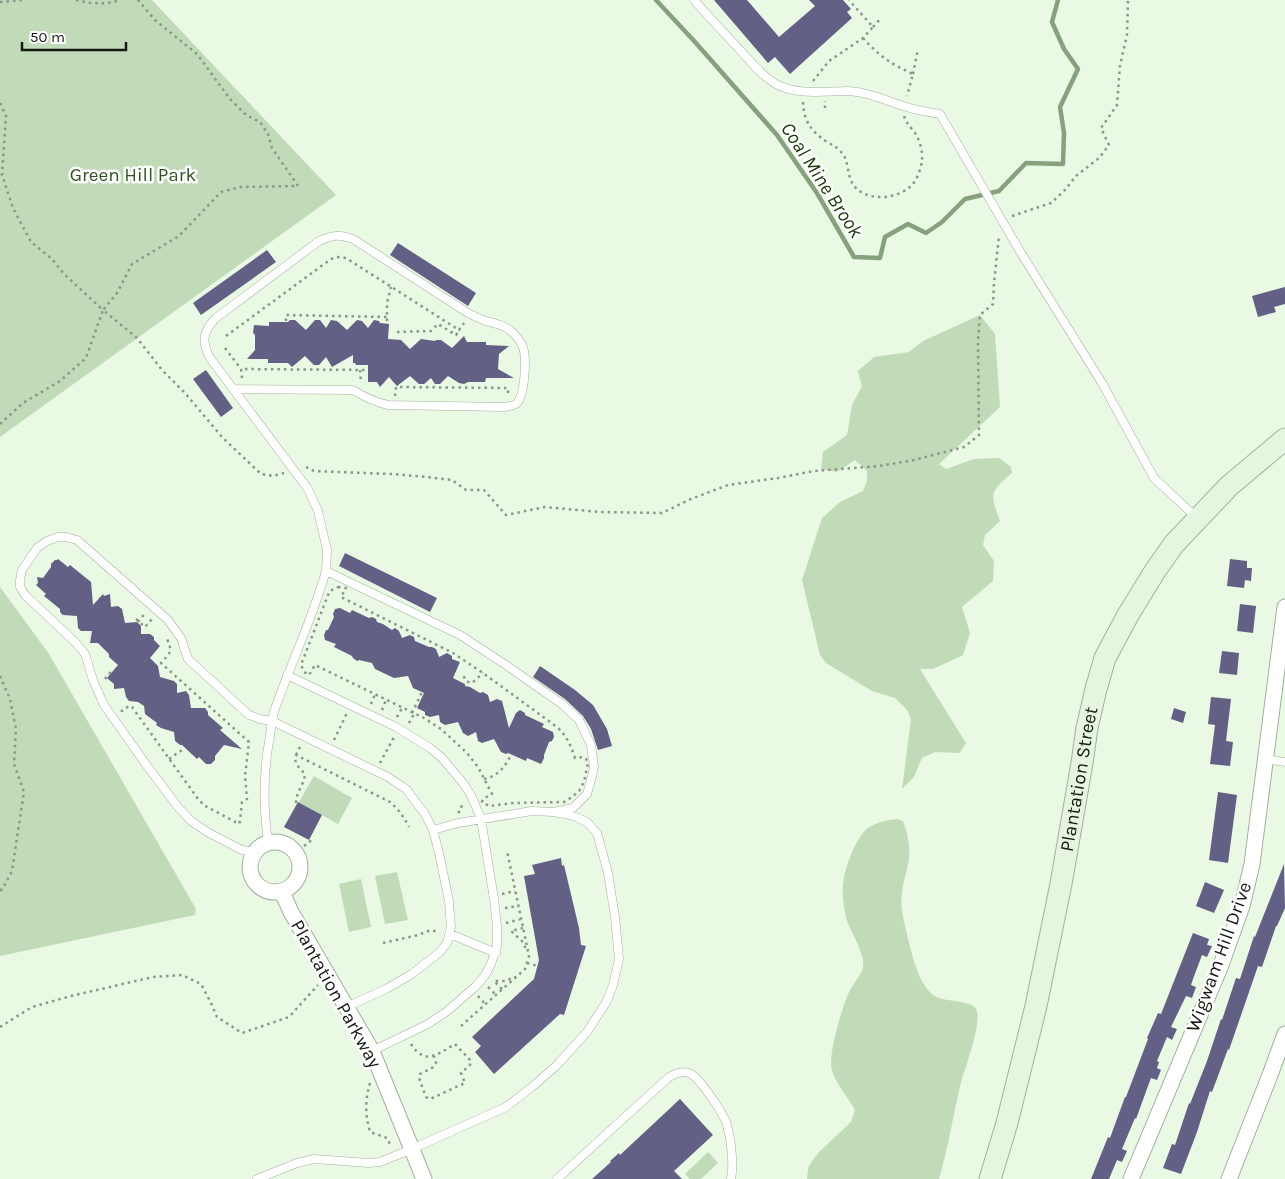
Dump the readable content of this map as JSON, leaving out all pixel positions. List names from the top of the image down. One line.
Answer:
{"streets":{"main road":["Plantation Street"],"street":["Wigwam Hill Drive","Plantation Parkway"]},"water":["Coal Mine Brook"],"parks":["Green Hill Park"],"scale_bar":"50 m"}
